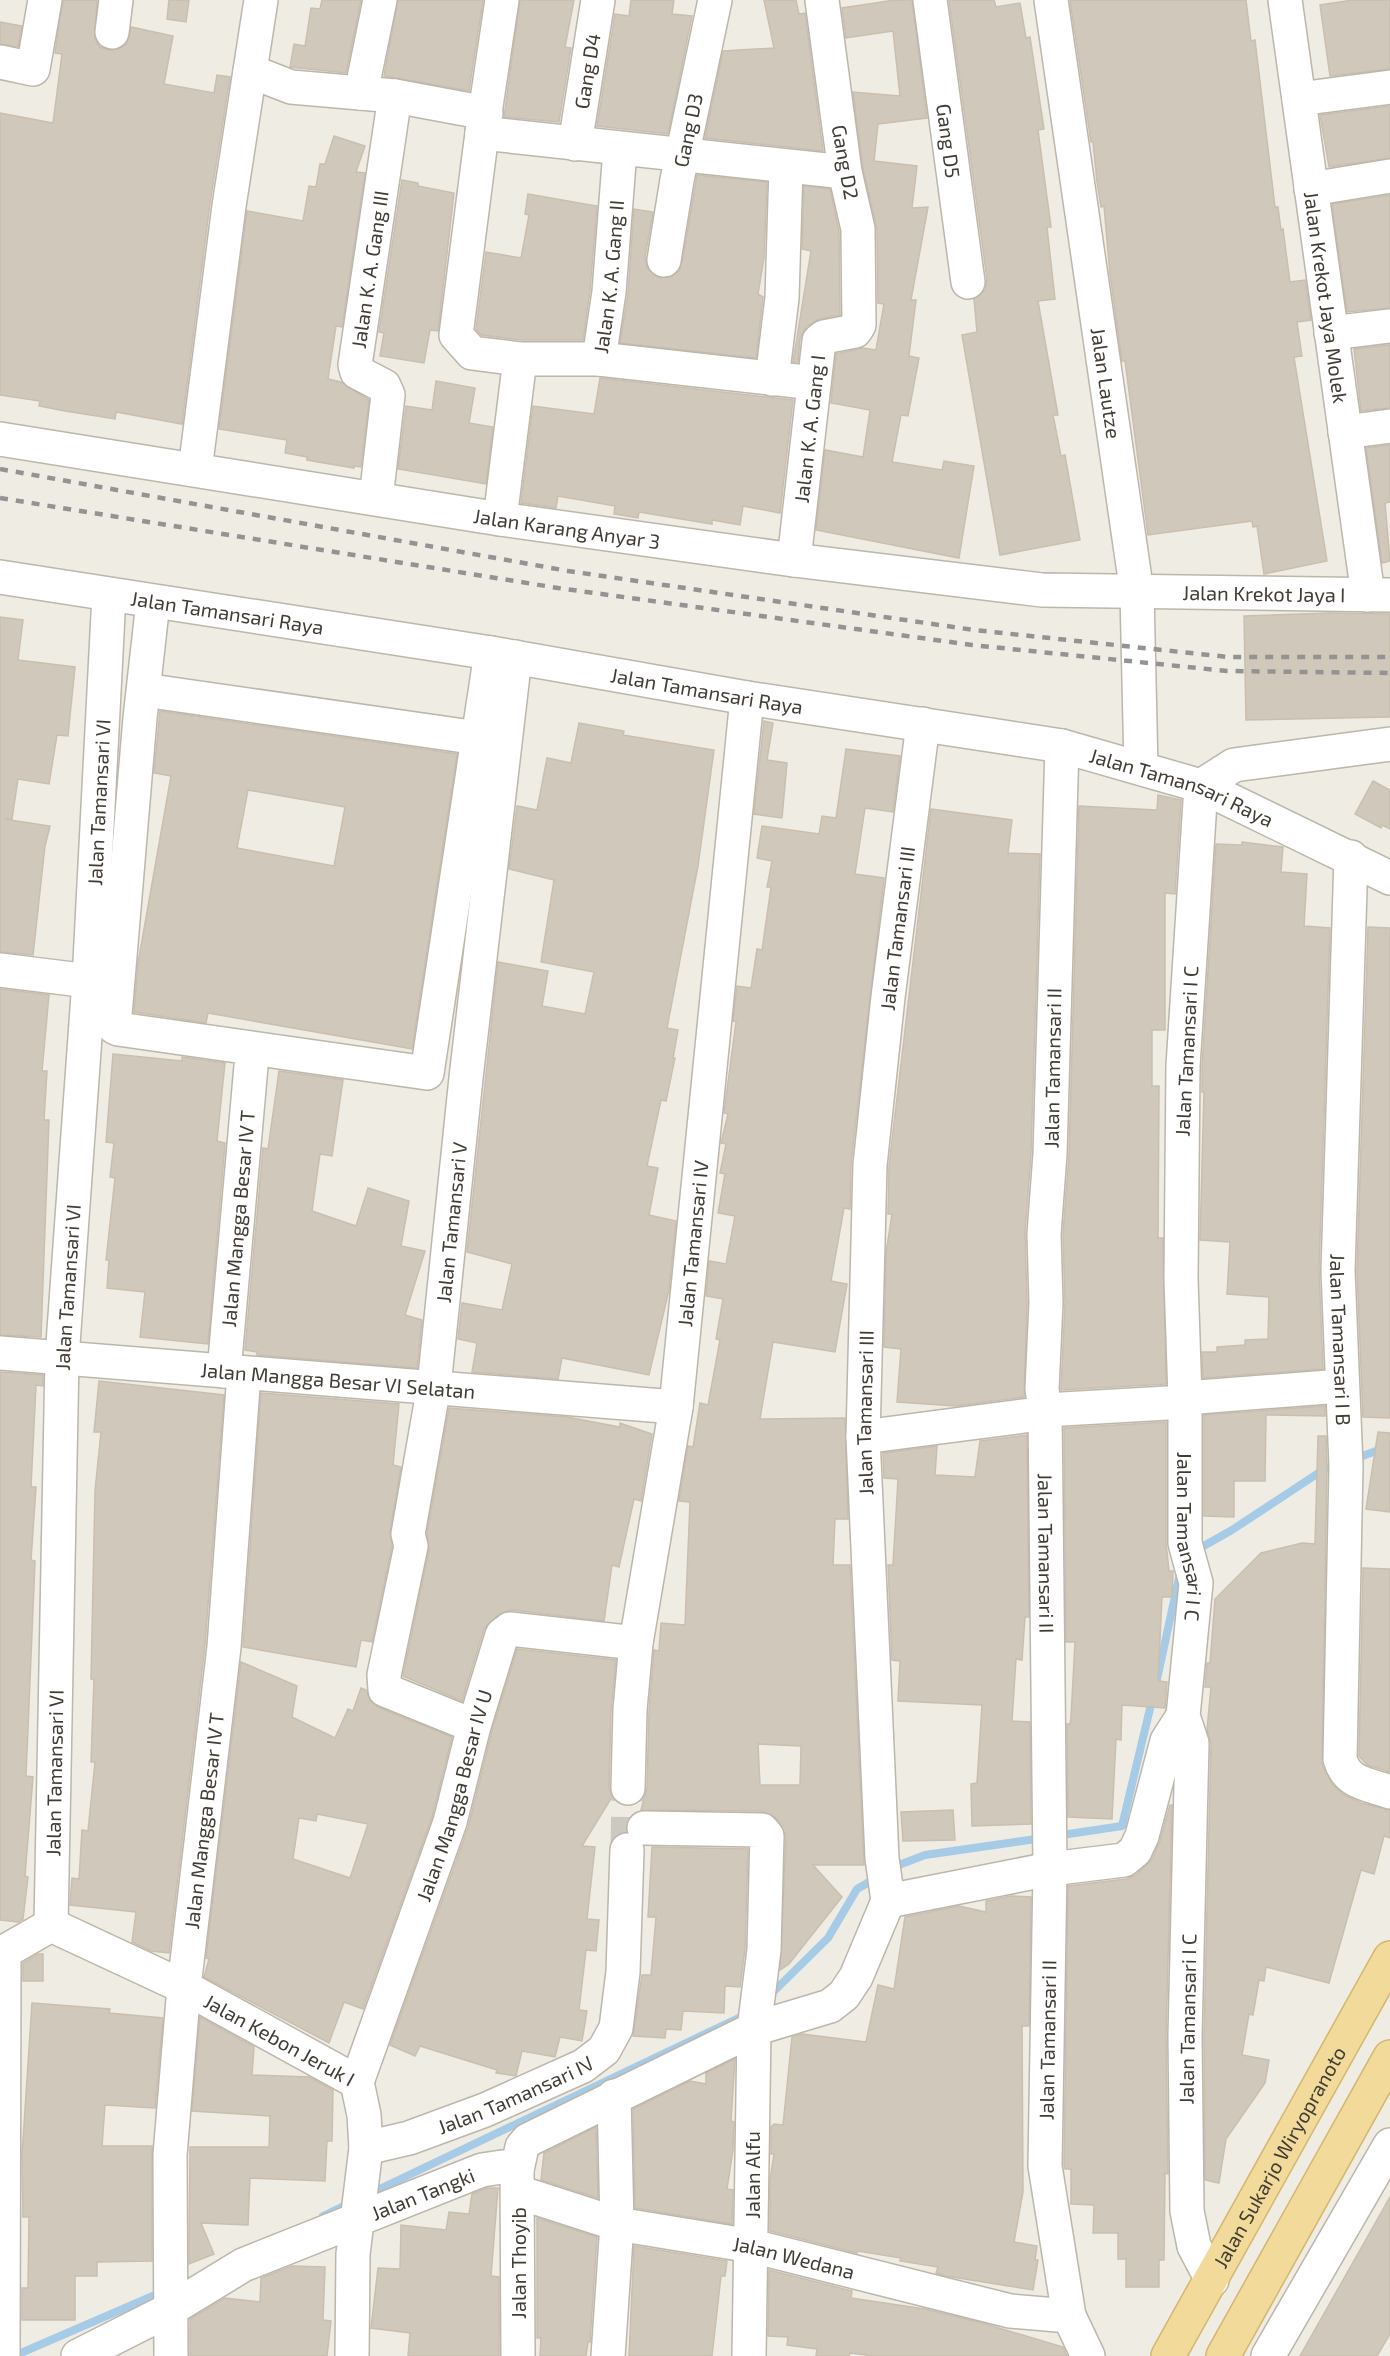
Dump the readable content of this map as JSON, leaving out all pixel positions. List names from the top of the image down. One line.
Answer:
{"streets":{"main road":["Jalan Sukarjo Wiryopranoto"],"street":["Gang D4","Gang D3","Gang D5","Gang D2","Jalan K. A. Gang III","Jalan K. A. Gang II","Jalan Krekot Jaya Molek","Jalan Lautze","Jalan K. A. Gang I","Jalan Karang Anyar 3","Jalan Krekot Jaya I","Jalan Tamansari Raya","Jalan Tamansari VI","Jalan Tamansari III","Jalan Tamansari I C","Jalan Tamansari II","Jalan Mangga Besar IV T","Jalan Tamansari V","Jalan Tamansari IV","Jalan Tamansari I B","Jalan Mangga Besar VI Selatan","Jalan Mangga Besar IV U","Jalan Kebon Jeruk I","Jalan Alfu","Jalan Tangki","Jalan Wedana","Jalan Thoyib"]},"crossings":[["Gang D2","Jalan K. A. Gang I"],["Jalan K. A. Gang III","Jalan Karang Anyar 3"],["Jalan Krekot Jaya Molek","Jalan Krekot Jaya I"],["Jalan Lautze","Jalan Karang Anyar 3"],["Jalan Lautze","Jalan Krekot Jaya I"],["Jalan Lautze","Jalan Tamansari Raya"],["Jalan K. A. Gang I","Jalan Karang Anyar 3"],["Jalan Karang Anyar 3","Jalan Krekot Jaya I"],["Jalan Tamansari Raya","Jalan Tamansari VI"],["Jalan Tamansari Raya","Jalan Tamansari III"],["Jalan Tamansari Raya","Jalan Tamansari I C"],["Jalan Tamansari Raya","Jalan Tamansari II"],["Jalan Tamansari Raya","Jalan Tamansari V"],["Jalan Tamansari Raya","Jalan Tamansari IV"],["Jalan Tamansari Raya","Jalan Tamansari I B"],["Jalan Tamansari VI","Jalan Mangga Besar VI Selatan"],["Jalan Tamansari VI","Jalan Kebon Jeruk I"],["Jalan Tamansari III","Jalan Alfu"],["Jalan Tamansari I C","Jalan Sukarjo Wiryopranoto"],["Jalan Tamansari II","Jalan Wedana"],["Jalan Mangga Besar IV T","Jalan Mangga Besar VI Selatan"],["Jalan Mangga Besar IV T","Jalan Kebon Jeruk I"],["Jalan Mangga Besar IV T","Jalan Tangki"],["Jalan Tamansari V","Jalan Mangga Besar VI Selatan"],["Jalan Tamansari V","Jalan Mangga Besar IV U"],["Jalan Tamansari IV","Jalan Mangga Besar VI Selatan"],["Jalan Tamansari IV","Jalan Mangga Besar IV U"],["Jalan Tamansari IV","Jalan Kebon Jeruk I"],["Jalan Tamansari IV","Jalan Alfu"],["Jalan Mangga Besar IV U","Jalan Kebon Jeruk I"],["Jalan Kebon Jeruk I","Jalan Tangki"],["Jalan Alfu","Jalan Wedana"],["Jalan Tangki","Jalan Wedana"],["Jalan Tangki","Jalan Thoyib"],["Jalan Wedana","Jalan Thoyib"]]}
